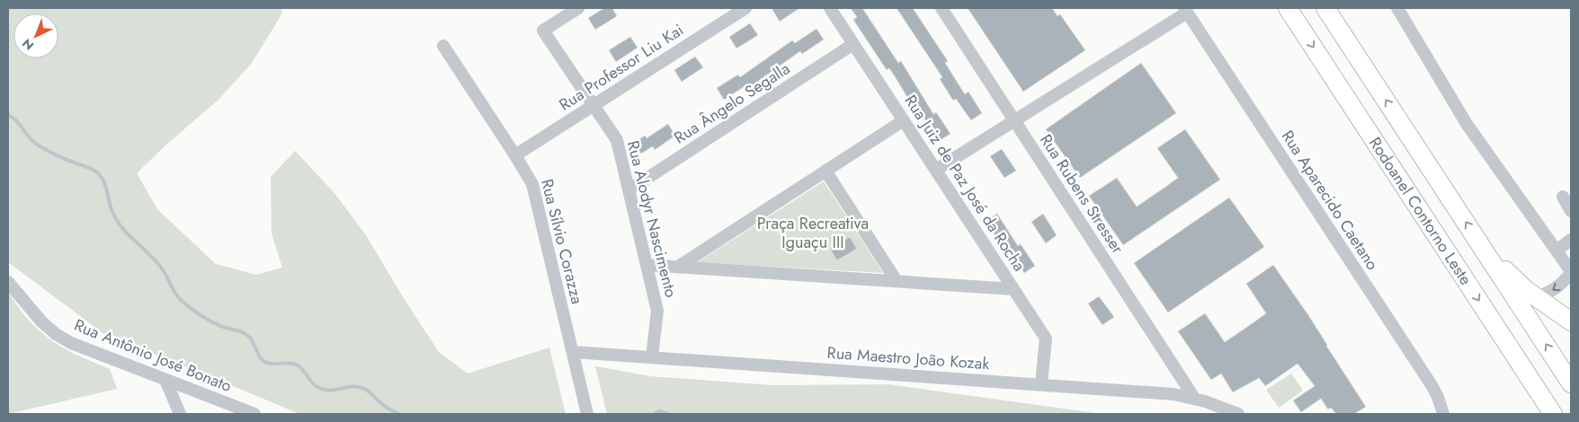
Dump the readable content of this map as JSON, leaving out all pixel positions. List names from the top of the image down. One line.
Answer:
{"streets":{"highway":["Rodoanel Contorno Leste"],"street":["Rua Professor Liu Kai","Rua Ângelo Segalla","Rua Juiz de Paz José da Rocha","Rua Rubens Stresser","Rua Aparecido Caetano","Rua Alodyr Nascimento","Rua Sílvio Corazza","Rua Antônio José Bonato","Rua Maestro João Kozak"]},"crossings":[["Rua Professor Liu Kai","Rua Alodyr Nascimento"],["Rua Professor Liu Kai","Rua Sílvio Corazza"],["Rua Ângelo Segalla","Rua Juiz de Paz José da Rocha"],["Rua Ângelo Segalla","Rua Alodyr Nascimento"],["Rua Juiz de Paz José da Rocha","Rua Maestro João Kozak"],["Rua Rubens Stresser","Rua Maestro João Kozak"],["Rua Alodyr Nascimento","Rua Maestro João Kozak"],["Rua Sílvio Corazza","Rua Maestro João Kozak"]],"parks":["Praça Recreativa Iguaçu III"],"north":"bottom left"}
